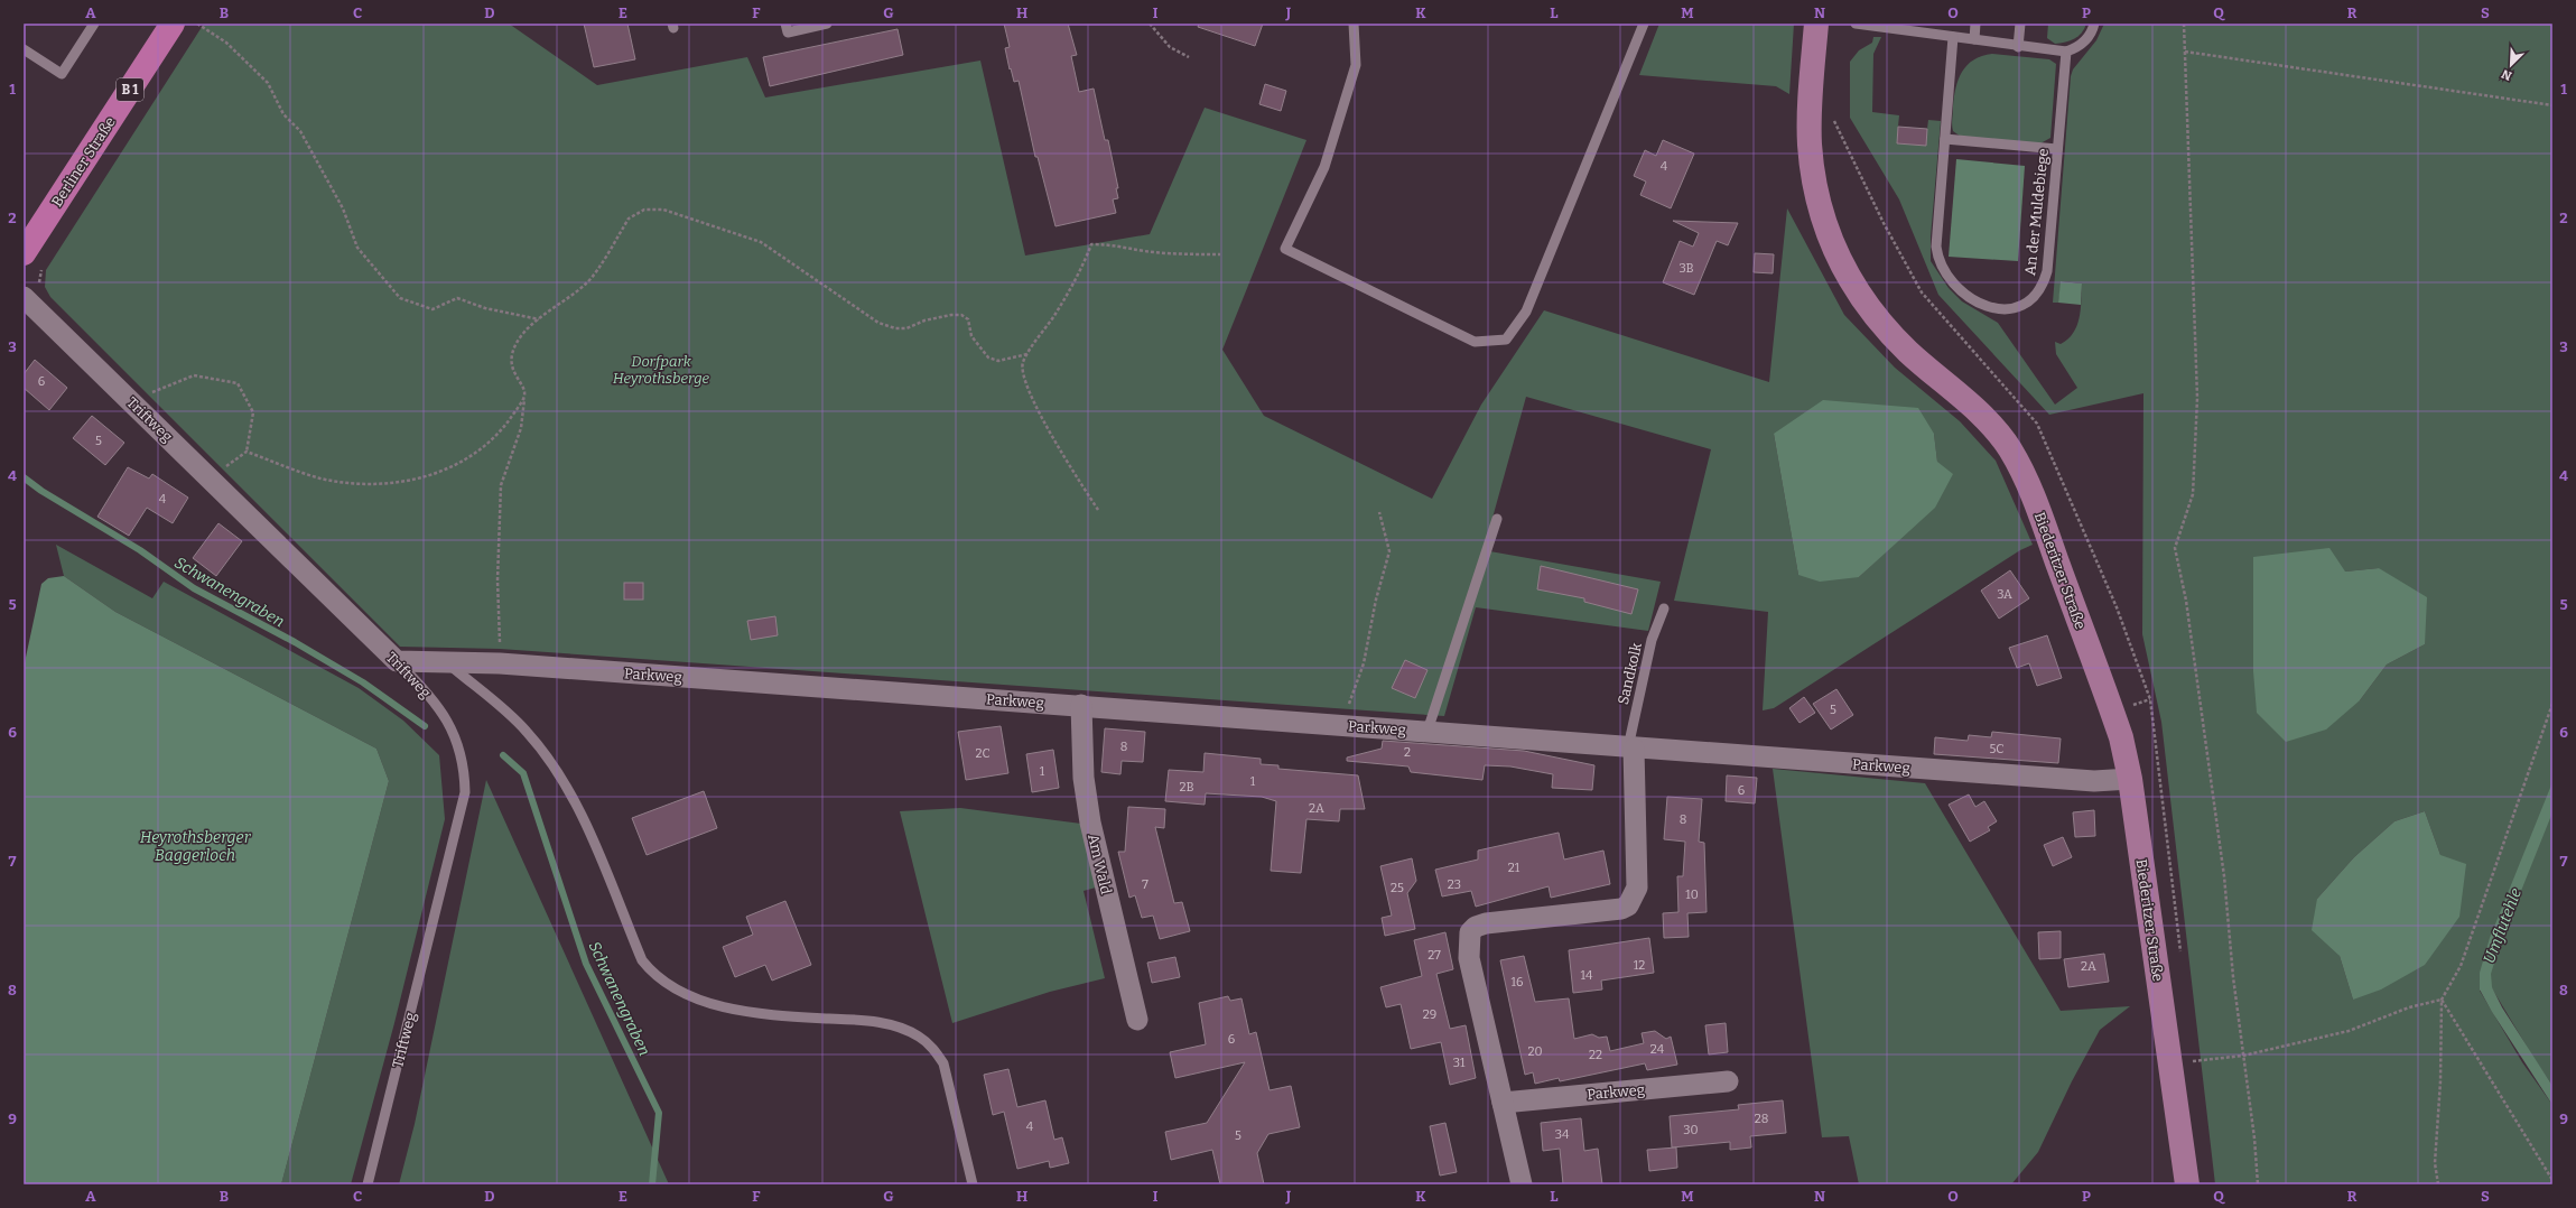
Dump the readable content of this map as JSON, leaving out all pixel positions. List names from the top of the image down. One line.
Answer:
{"streets":{"main road":["B 1","Berliner Straße"],"street":["Triftweg","Biederitzer Straße","Parkweg","Am Wald"],"lane":["An der Muldebiege","Sandkolk"]},"crossings":[["Triftweg","Parkweg"],["Biederitzer Straße","Parkweg"],["Sandkolk","Parkweg"],["Parkweg","Am Wald"]],"water":["Schwanengraben","Heyrothsberger Baggerloch","Umflutehle"],"parks":["Dorfpark Heyrothsberge"],"house_numbers":["4","3B","6","5","4","3A","5","8","5C","2","2C","1","1","2B","6","2A","8","21","7","23","25","10","27","12","2A","14","16","29","6","24","20","22","31","28","4","30","34","5"],"north":"bottom left","grid":{"columns":["A","B","C","D","E","F","G","H","I","J","K","L","M","N","O","P","Q","R","S"],"rows":["1","2","3","4","5","6","7","8","9"]}}
